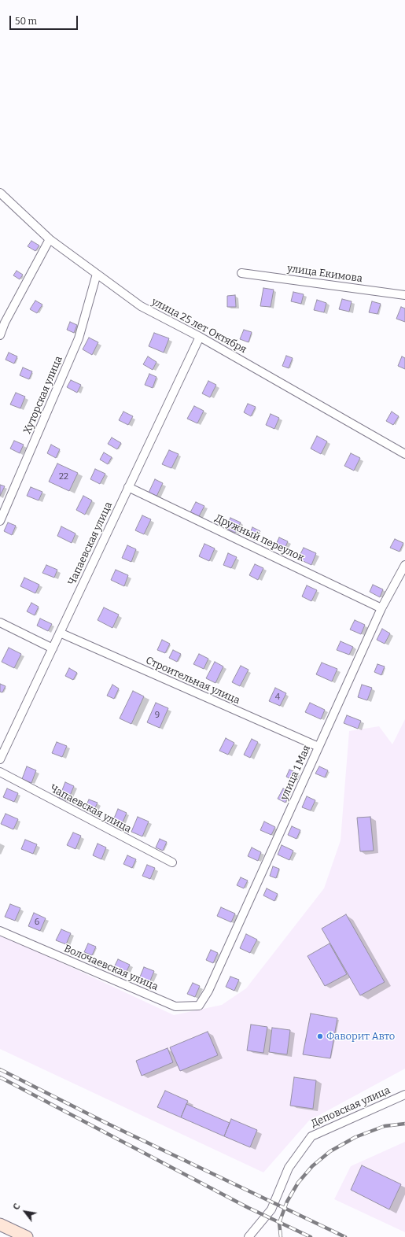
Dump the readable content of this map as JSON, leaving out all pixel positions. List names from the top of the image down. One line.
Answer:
{"streets":{"street":["улица Екимова","улица 25 лет Октября","Хуторская улица","Дружный переулок","Чапаевская улица","Строительная улица","улица 1 Мая","Волочаевская улица","Деповская улица"]},"crossings":[["улица 25 лет Октября","Хуторская улица"],["улица 25 лет Октября","Чапаевская улица"],["Дружный переулок","Чапаевская улица"],["Дружный переулок","улица 1 Мая"],["Чапаевская улица","Строительная улица"],["Строительная улица","улица 1 Мая"],["улица 1 Мая","Волочаевская улица"]],"places":["Фаворит Авто"],"house_numbers":["22","4","9","6"],"scale_bar":"50 m","north":"top left"}
